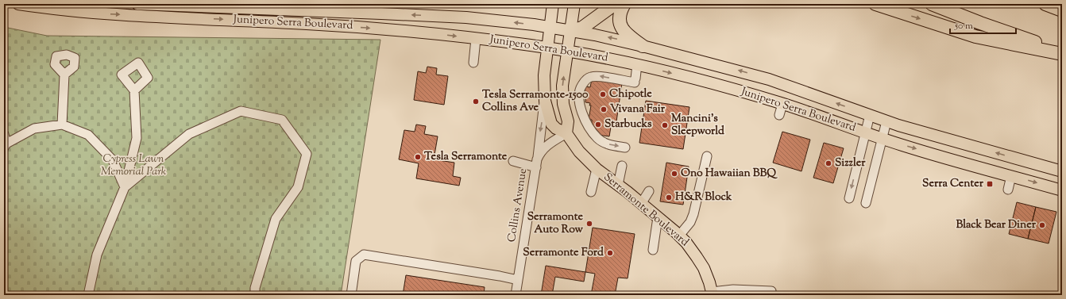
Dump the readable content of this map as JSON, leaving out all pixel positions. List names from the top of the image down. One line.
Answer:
{"streets":{"main road":["Junipero Serra Boulevard","Serramonte Boulevard"],"street":["Collins Avenue"]},"crossings":[["Junipero Serra Boulevard","Serramonte Boulevard"],["Collins Avenue","Serramonte Boulevard"]],"parks":["Cypress Lawn Memorial Park"],"places":{"other":["Chipotle","Tesla Serramonte-1500 Collins Ave","Vivana Fair","Starbucks","Mancini's Sleepworld","Tesla Serramonte","Sizzler","Ono Hawaiian BBQ","H&R Block","Serramonte Auto Row","Black Bear Diner","Serramonte Ford"],"transit":["Serra Center"]},"scale_bar":"50 m"}
